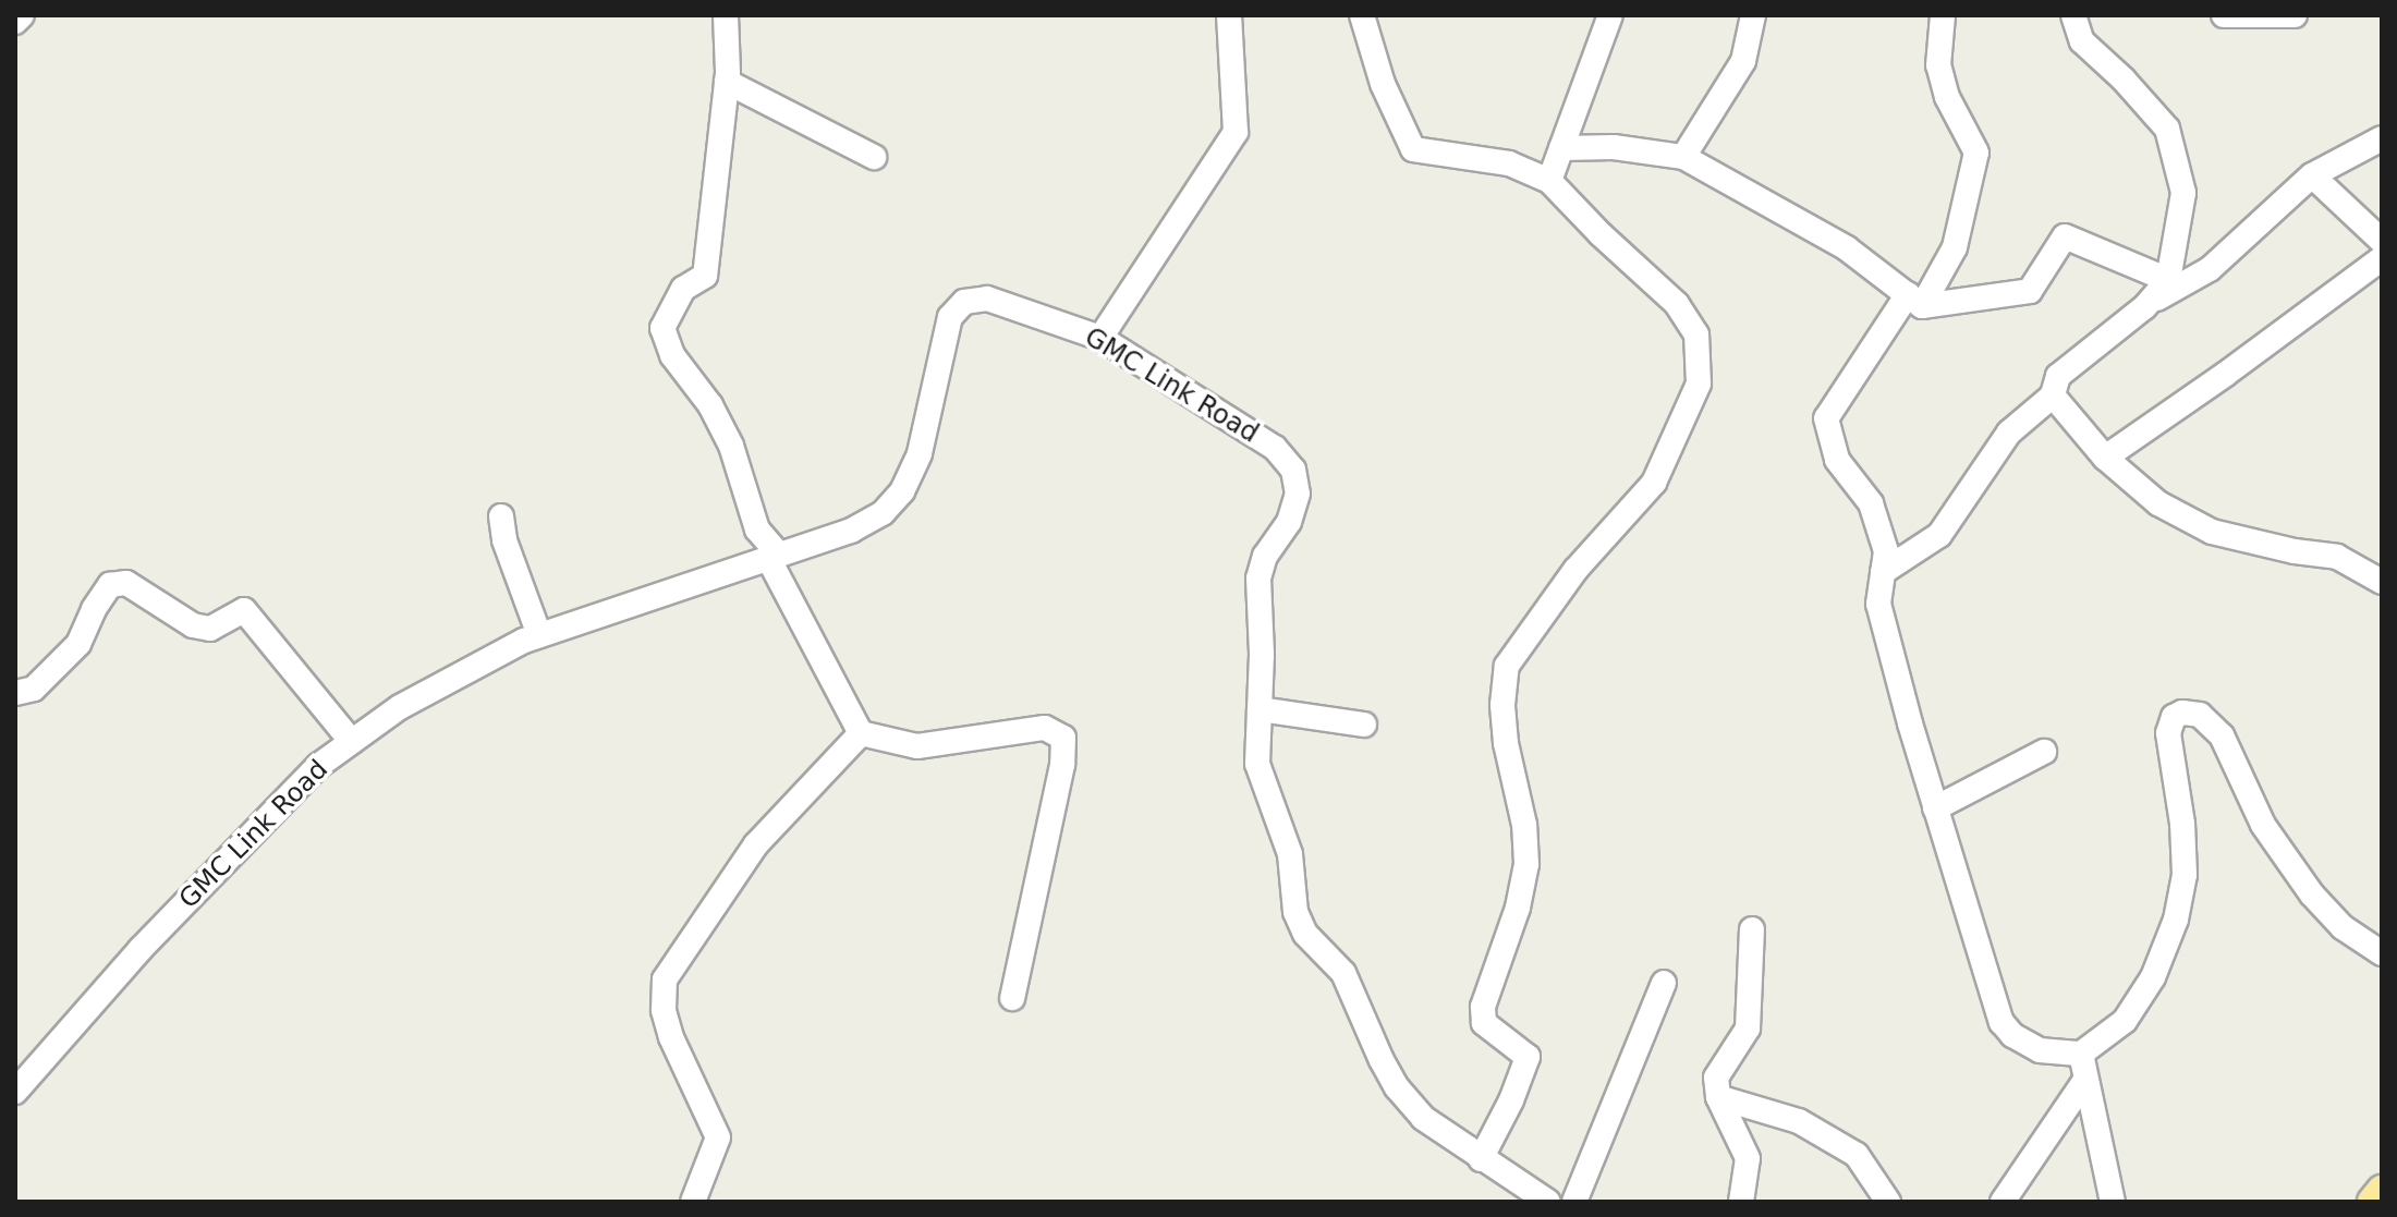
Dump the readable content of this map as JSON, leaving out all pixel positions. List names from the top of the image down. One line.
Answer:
{"streets":{"street":["GMC Link Road"]}}
